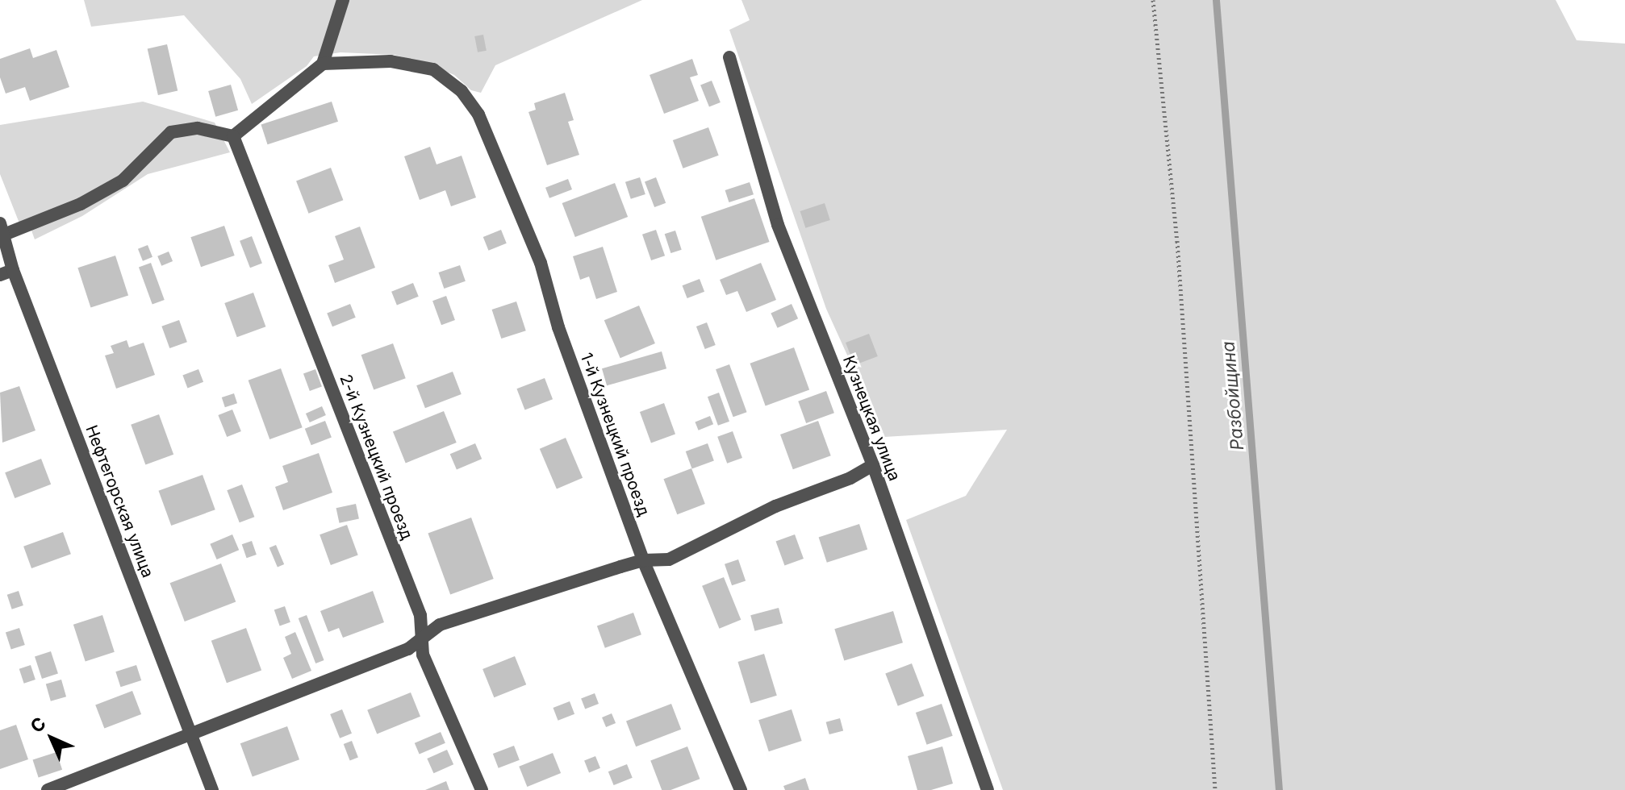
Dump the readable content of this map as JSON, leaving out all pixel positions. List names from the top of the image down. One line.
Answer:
{"streets":{"street":["Кузнецкая улица","1-й Кузнецкий проезд","2-й Кузнецкий проезд","Нефтегорская улица"]},"water":["Разбойщина"],"north":"top left"}
